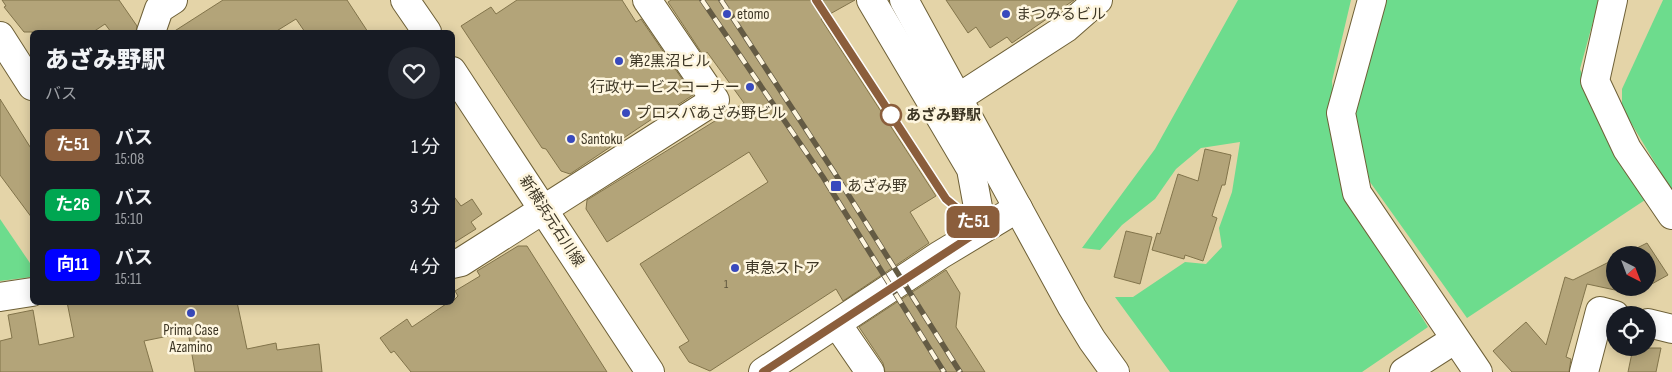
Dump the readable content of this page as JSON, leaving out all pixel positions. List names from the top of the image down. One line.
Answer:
{"streets":{"street":["新横浜元石川線"]},"places":{"other":["etomo","まつみるビル","第2黒沼ビル","行政サービスコーナー","プロスパあざみ野ビル","あざみ野駅","Santoku","東急ストア","Prima Case Azamino"],"transit":["あざみ野"]},"lines":["bus line た51"],"house_numbers":["1"],"north":"bottom right","page":{"on_map":"た51","heading":["あざみ野駅","バス"],"list":[{"mark":"た51","name":"バス","note":"15:08","value":"1 分"},{"mark":"た26","name":"バス","note":"15:10","value":"3 分"},{"mark":"向11","name":"バス","note":"15:11","value":"4 分"}]}}
